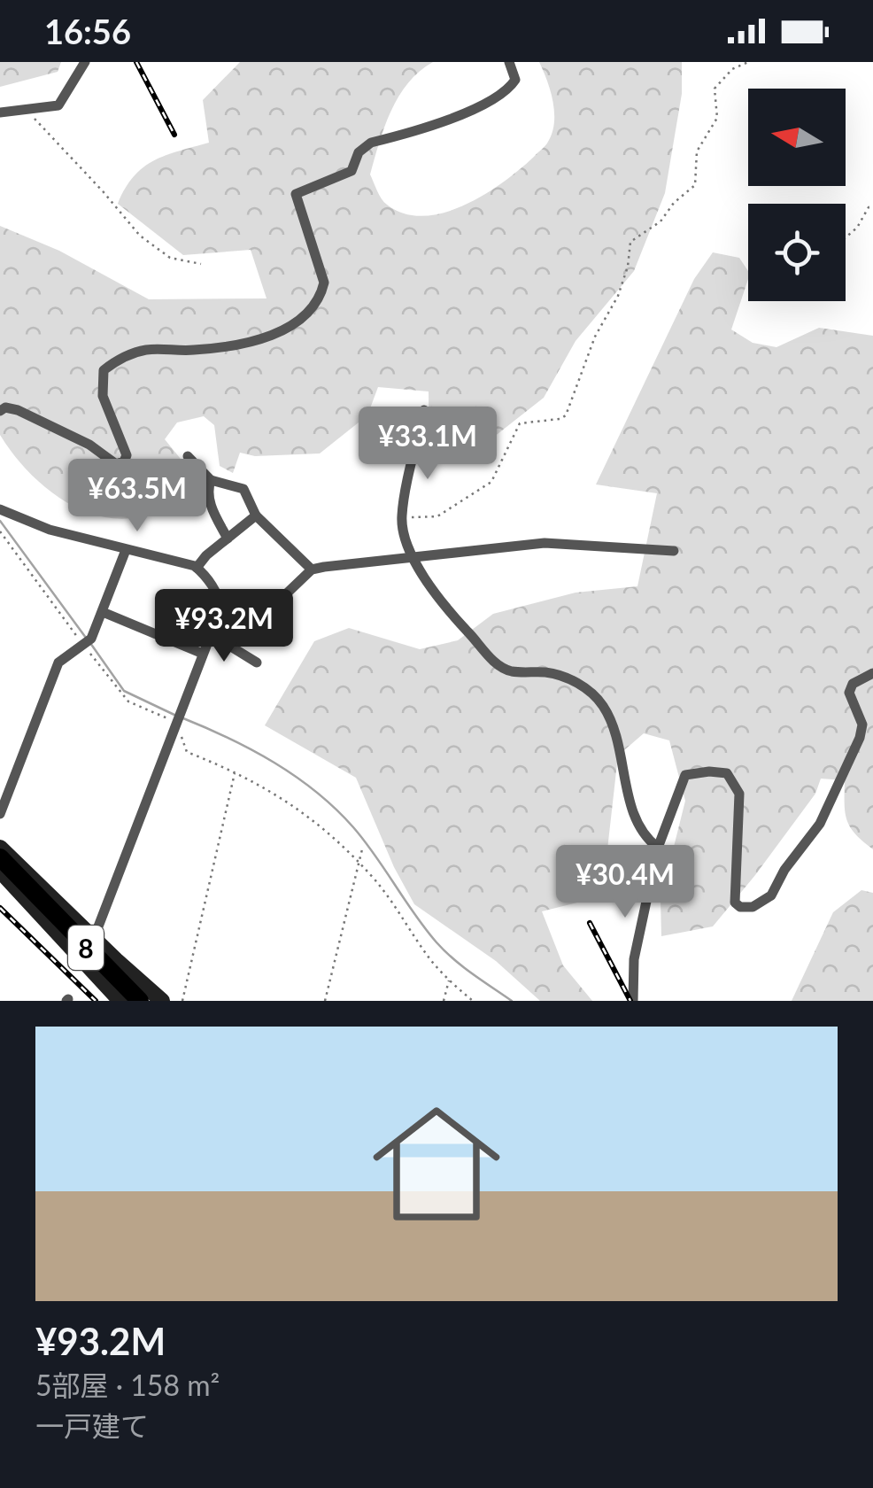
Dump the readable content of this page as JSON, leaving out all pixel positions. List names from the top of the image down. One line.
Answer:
{"streets":{"highway":["8"]},"north":"left","page":{"status":"16:56","price":["¥33.1M","¥63.5M","¥93.2M","¥30.4M"],"list":[{"name":"¥93.2M","note":"5部屋 · 158 m² · 一戸建て"}]}}
